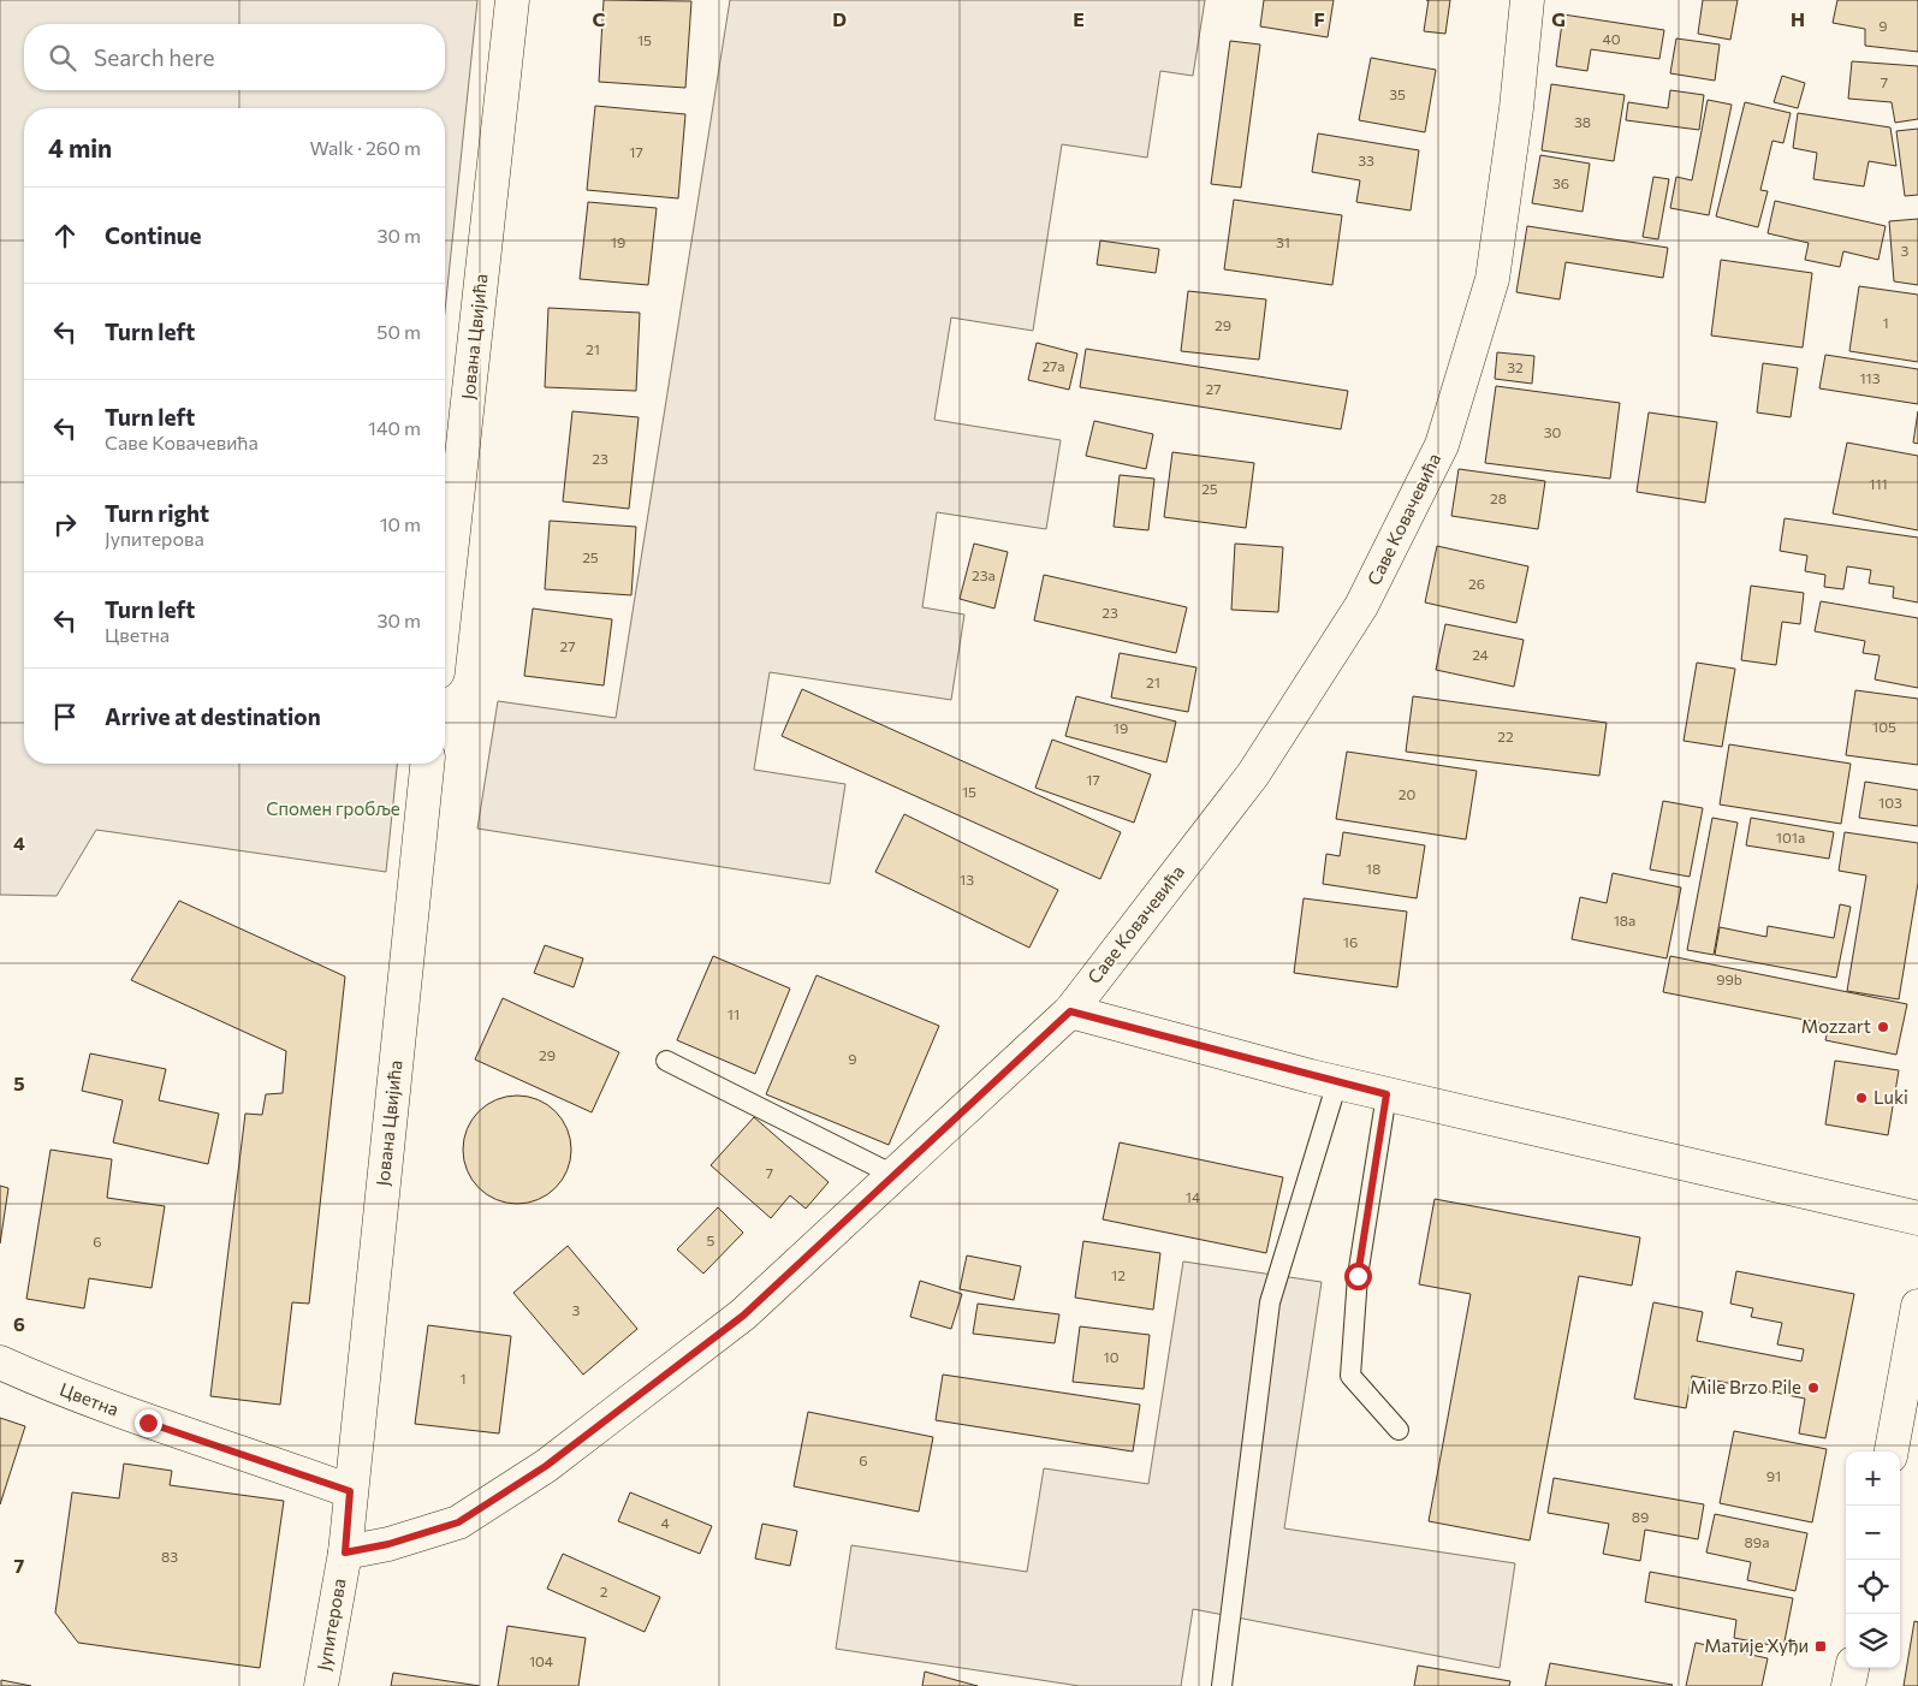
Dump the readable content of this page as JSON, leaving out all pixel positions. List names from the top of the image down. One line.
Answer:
{"streets":{"street":["Јована Цвијића","Саве Ковачевића","Цветна","Јупитерова"]},"crossings":[["Јована Цвијића","Цветна"],["Јована Цвијића","Јупитерова"],["Саве Ковачевића","Јупитерова"],["Цветна","Јупитерова"]],"parks":["Спомен гробље"],"places":{"other":["Mozzart","Luki","Mile Brzo Pile"],"transit":["Матије Хуђи"]},"house_numbers":["9","40","15","7","35","38","17","33","36","19","31","3","1","29","21","27a","32","113","27","30","23","111","25","28","25","23a","26","23","27","24","21","105","19","22","17","15","20","103","101a","18","13","18a","16","99b","11","29","9","7","14","5","6","12","3","10","1","6","91","89","4","89a","83","2","104"],"page":{"search":"Search here","heading":["4 min","Walk · 260 m"],"list":[["Continue","30 m"],["Turn left","50 m"],["Turn left","Саве Ковачевића","140 m"],["Turn right","Јупитерова","10 m"],["Turn left","Цветна","30 m"],"Arrive at destination"],"map_buttons":["+","−"]},"grid":{"columns":["C","D","E","F","G","H"],"rows":["4","5","6","7"]}}
